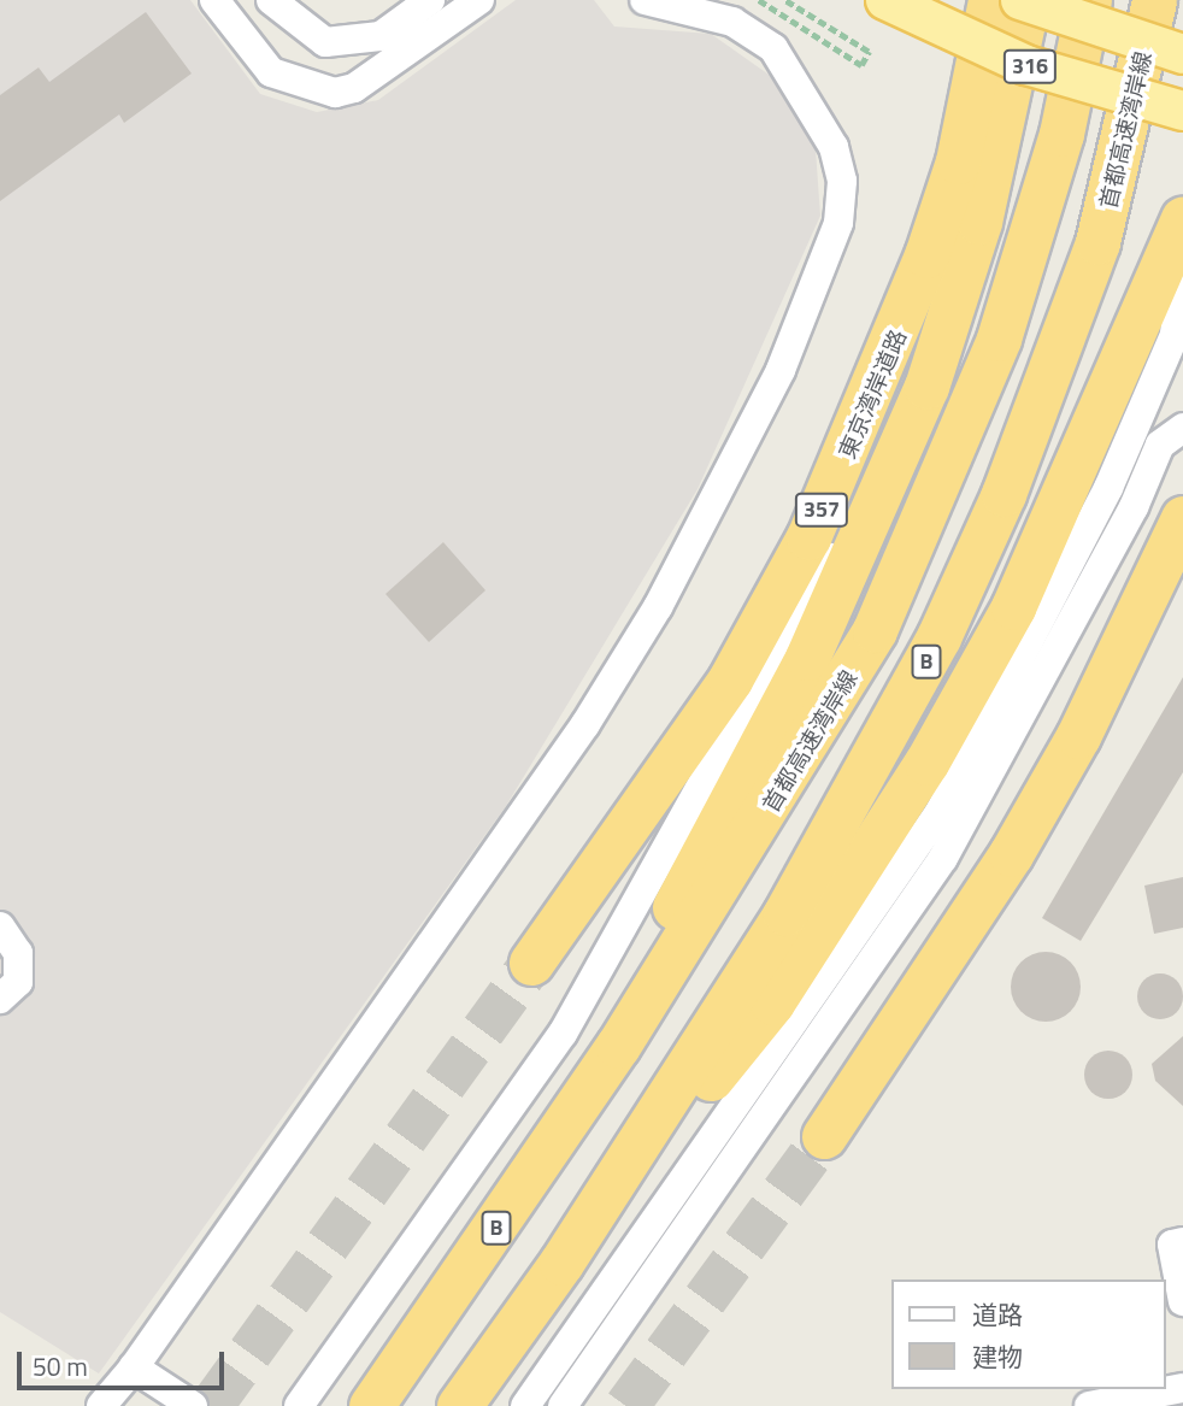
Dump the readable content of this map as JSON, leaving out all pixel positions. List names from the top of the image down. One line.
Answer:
{"streets":{"highway":["首都高速湾岸線","東京湾岸道路","357","B"],"main road":["316"]},"legend":["道路","建物"],"scale_bar":"50 m"}
